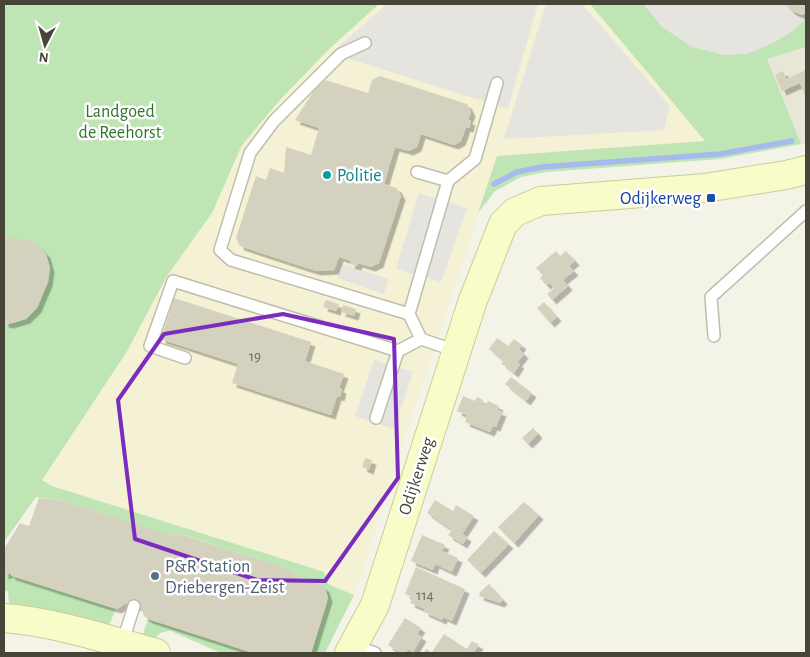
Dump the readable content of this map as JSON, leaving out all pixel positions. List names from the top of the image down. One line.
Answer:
{"streets":{"street":["Odijkerweg"]},"parks":["Landgoed de Reehorst"],"places":{"other":["Politie","P&R Station Driebergen-Zeist"],"transit":["Odijkerweg"]},"house_numbers":["19","114"],"north":"bottom"}
